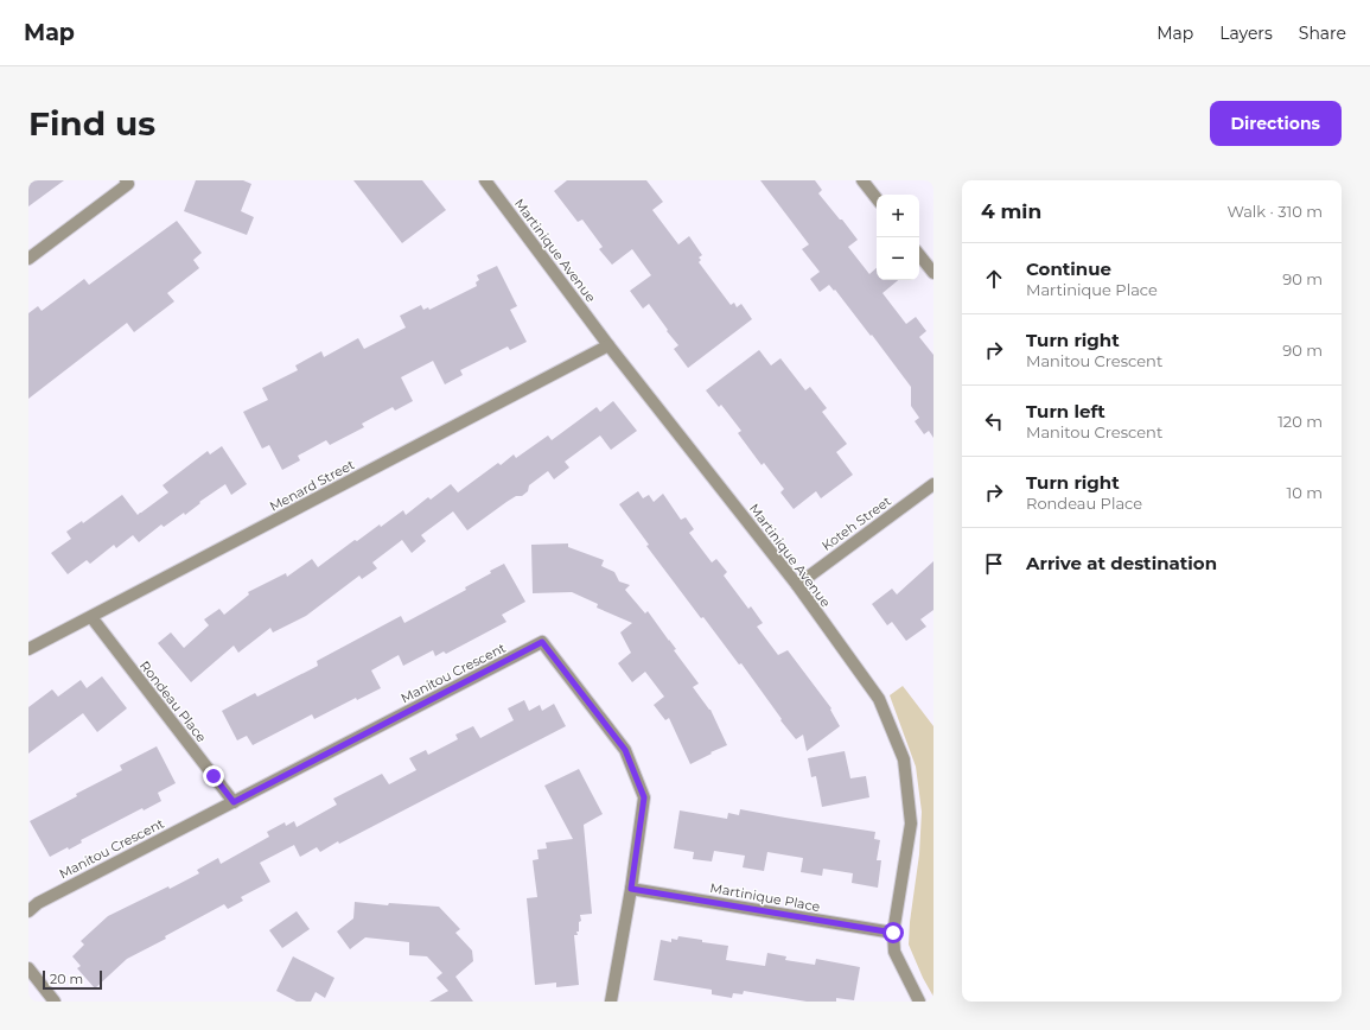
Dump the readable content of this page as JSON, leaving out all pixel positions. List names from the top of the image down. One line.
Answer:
{"streets":{"street":["Martinique Avenue","Menard Street","Koteh Street","Manitou Crescent","Rondeau Place","Martinique Place"]},"crossings":[["Martinique Avenue","Menard Street"],["Martinique Avenue","Koteh Street"],["Martinique Avenue","Martinique Place"],["Menard Street","Rondeau Place"],["Manitou Crescent","Rondeau Place"],["Manitou Crescent","Martinique Place"]],"scale_bar":"20 m","page":{"header":"Map","nav":["Map","Layers","Share"],"buttons":"Directions","title":"Find us","heading":["4 min","Walk · 310 m"],"map_buttons":["+","−"],"list":[["Continue","Martinique Place","90 m"],["Turn right","Manitou Crescent","90 m"],["Turn left","Manitou Crescent","120 m"],["Turn right","Rondeau Place","10 m"],"Arrive at destination"],"scale":"20 m"}}
